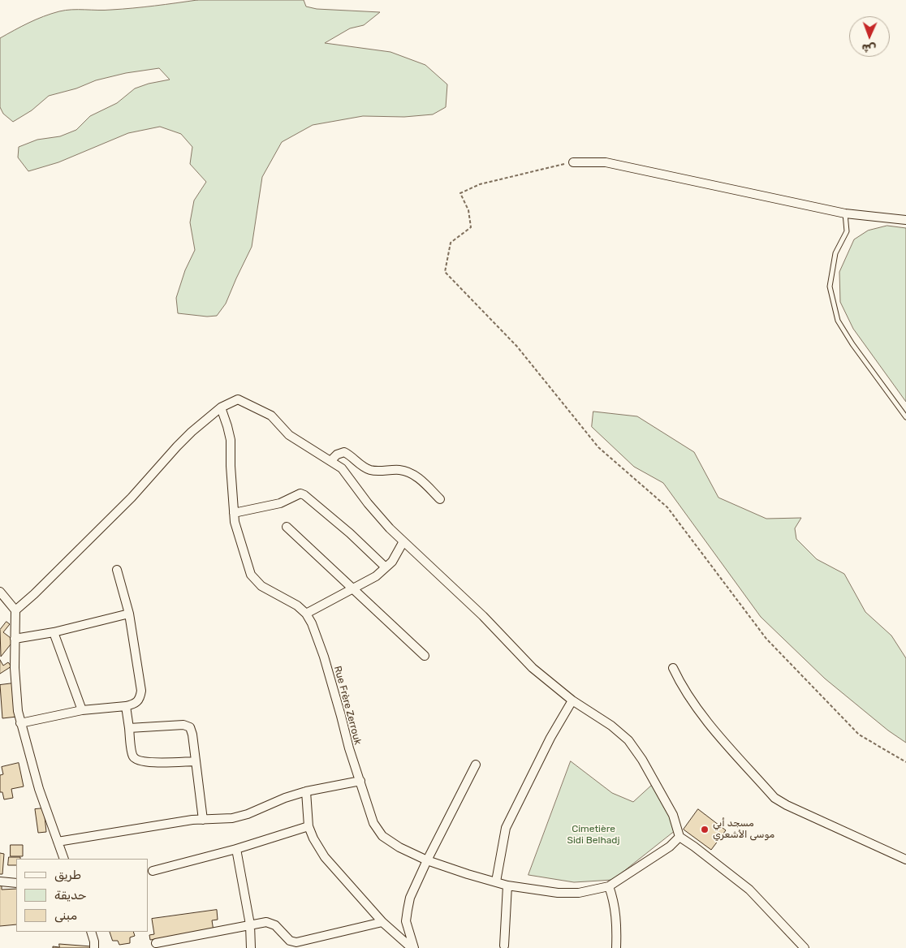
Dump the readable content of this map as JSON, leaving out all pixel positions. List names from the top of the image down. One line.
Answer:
{"streets":{"street":["Rue Frère Zerrouk"]},"parks":["Cimetière Sidi Belhadj"],"places":["مسجد أبي موسى الأشعري"],"legend":["طريق","حديقة","مبنى"],"north":"bottom"}
